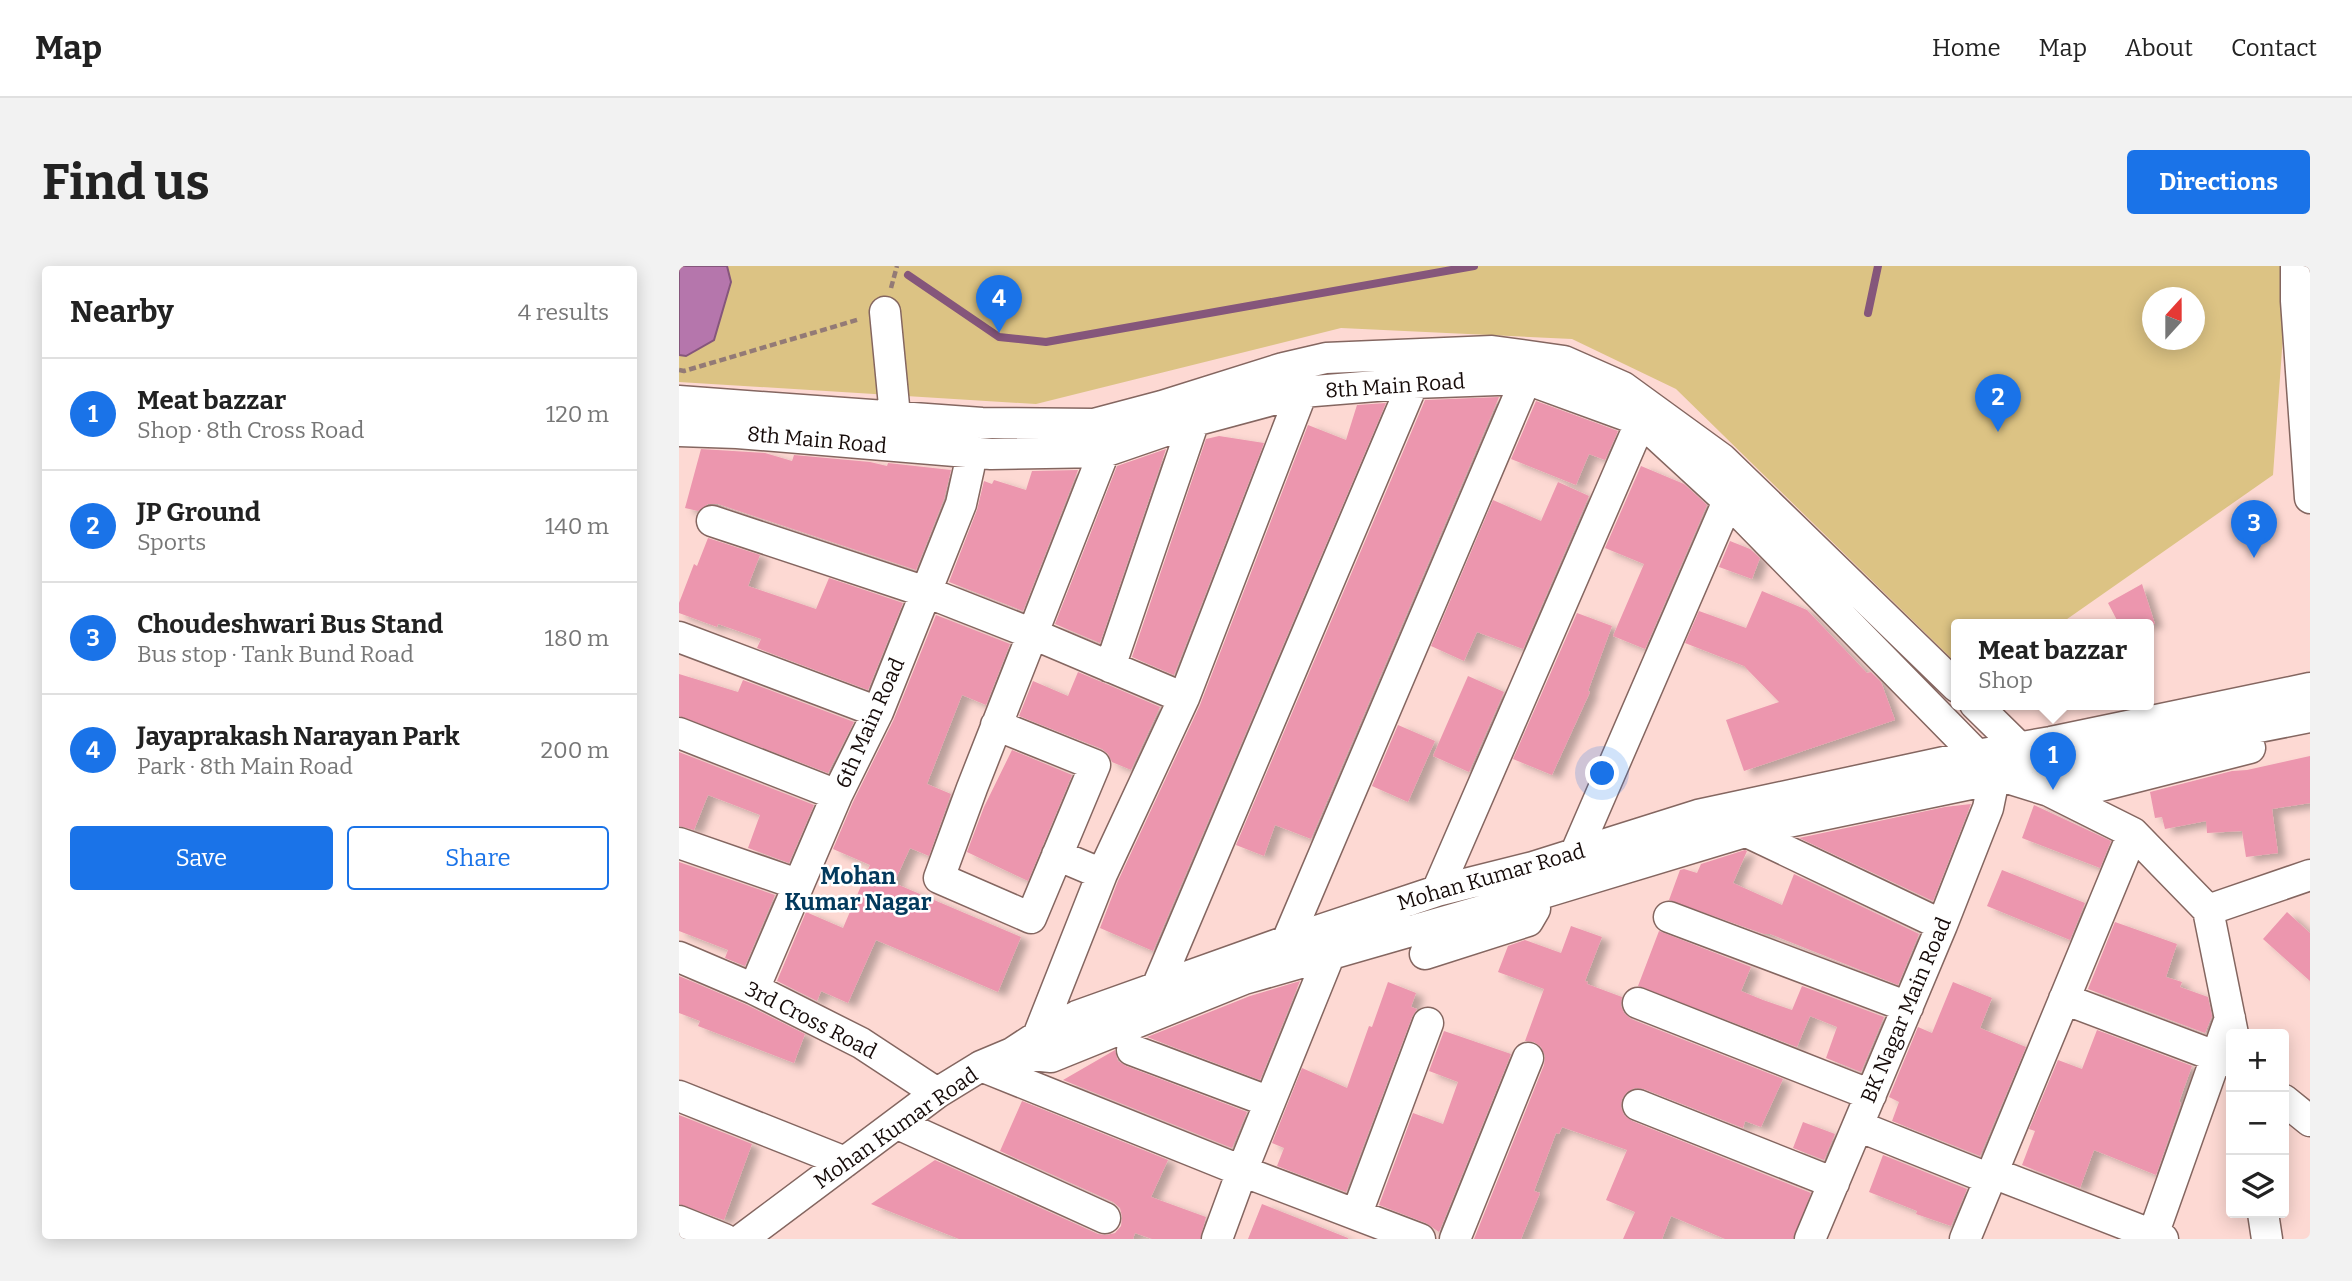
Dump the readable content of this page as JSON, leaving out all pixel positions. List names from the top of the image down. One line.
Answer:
{"streets":{"street":["8th Main Road","6th Main Road","Mohan Kumar Road","BK Nagar Main Road","3rd Cross Road"]},"crossings":[["8th Main Road","6th Main Road"],["8th Main Road","Mohan Kumar Road"],["8th Main Road","BK Nagar Main Road"],["6th Main Road","3rd Cross Road"],["Mohan Kumar Road","3rd Cross Road"]],"districts":["Mohan Kumar Nagar"],"north":"top","page":{"header":"Map","nav":["Home","Map","About","Contact"],"buttons":["Directions",["Save","Share"]],"title":"Find us","heading":["Nearby","4 results"],"pins":["4","2","3","1"],"list":[{"mark":"1","name":"Meat bazzar","note":"Shop · 8th Cross Road","value":"120 m"},{"mark":"2","name":"JP Ground","note":"Sports","value":"140 m"},{"mark":"3","name":"Choudeshwari Bus Stand","note":"Bus stop · Tank Bund Road","value":"180 m"},{"mark":"4","name":"Jayaprakash Narayan Park","note":"Park · 8th Main Road","value":"200 m"}],"popup":["Meat bazzar","Shop"],"map_buttons":["+","−"]}}
